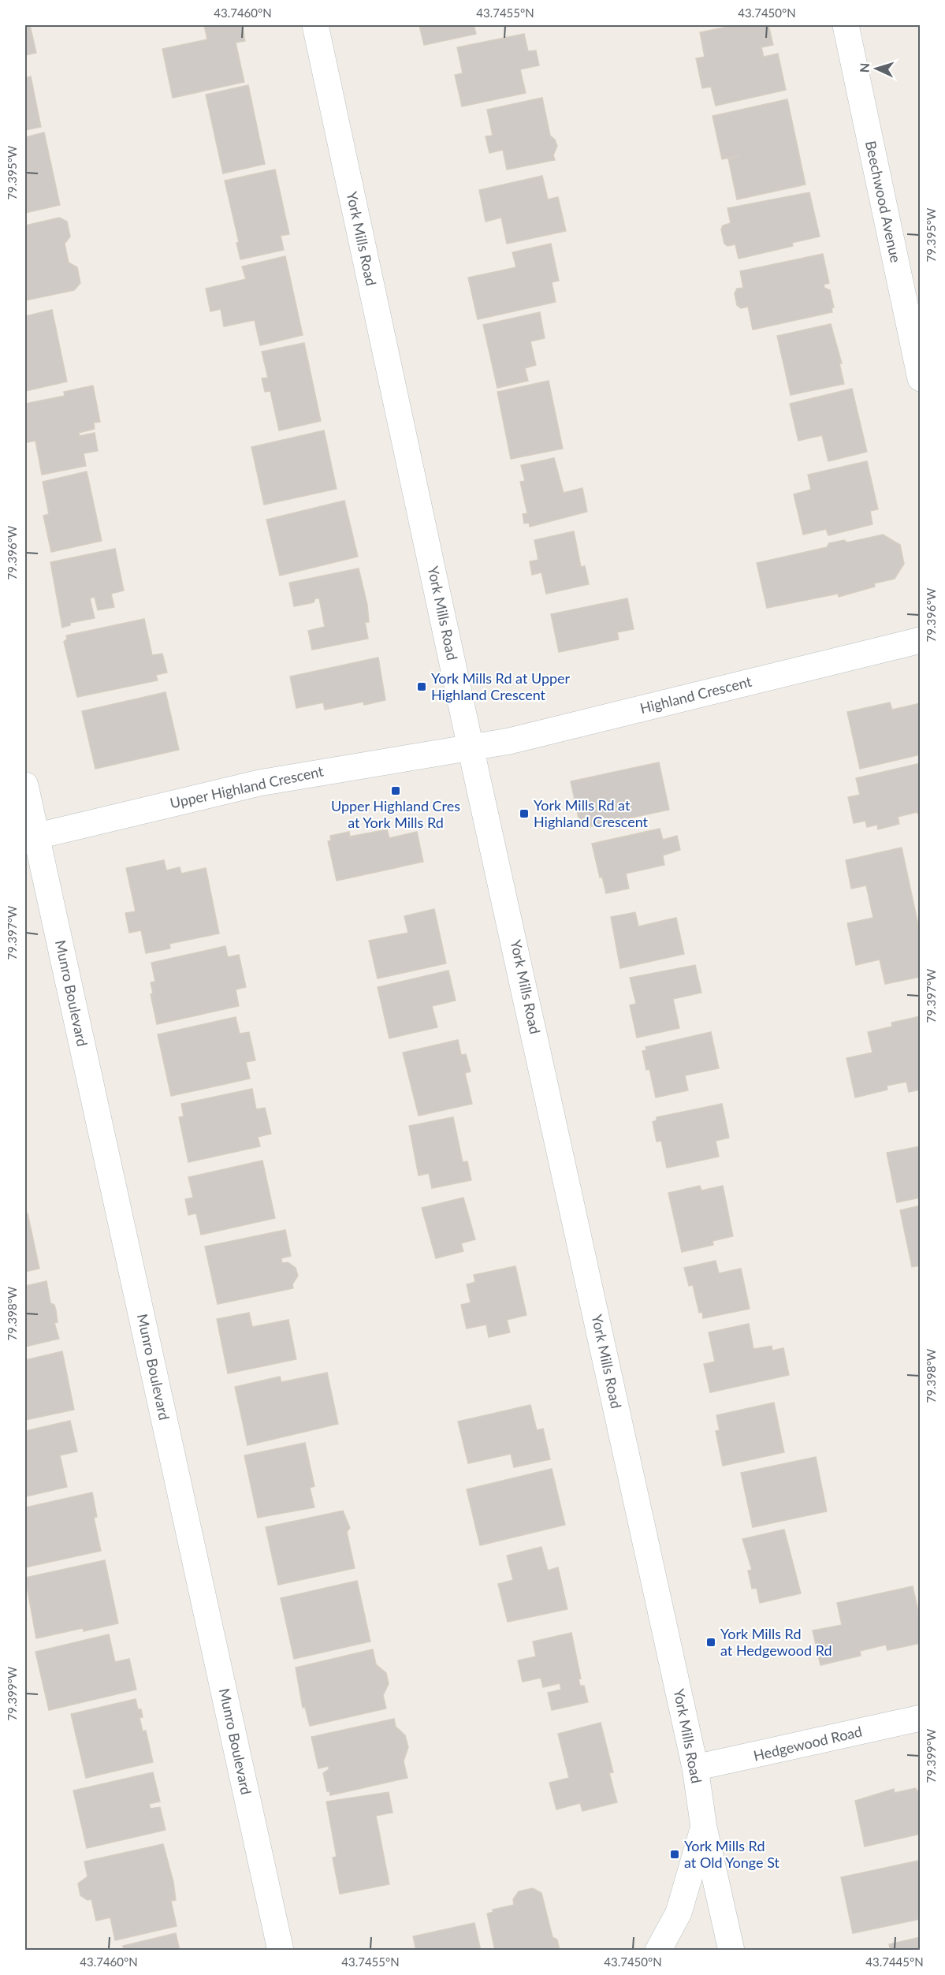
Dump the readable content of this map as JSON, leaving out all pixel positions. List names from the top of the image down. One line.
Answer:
{"streets":{"street":["Beechwood Avenue","York Mills Road","Highland Crescent","Upper Highland Crescent","Munro Boulevard","Hedgewood Road"]},"crossings":[["York Mills Road","Highland Crescent"],["York Mills Road","Upper Highland Crescent"],["York Mills Road","Hedgewood Road"],["Highland Crescent","Upper Highland Crescent"],["Upper Highland Crescent","Munro Boulevard"]],"places":{"transit":["York Mills Rd at Upper Highland Crescent","Upper Highland Cres at York Mills Rd","York Mills Rd at Highland Crescent","York Mills Rd at Hedgewood Rd","York Mills Rd at Old Yonge St"]},"north":"left","coordinates":["43.7460°N","43.7455°N","43.7450°N","79.395°W","79.396°W","79.397°W","79.398°W","79.399°W","43.7445°N"]}
